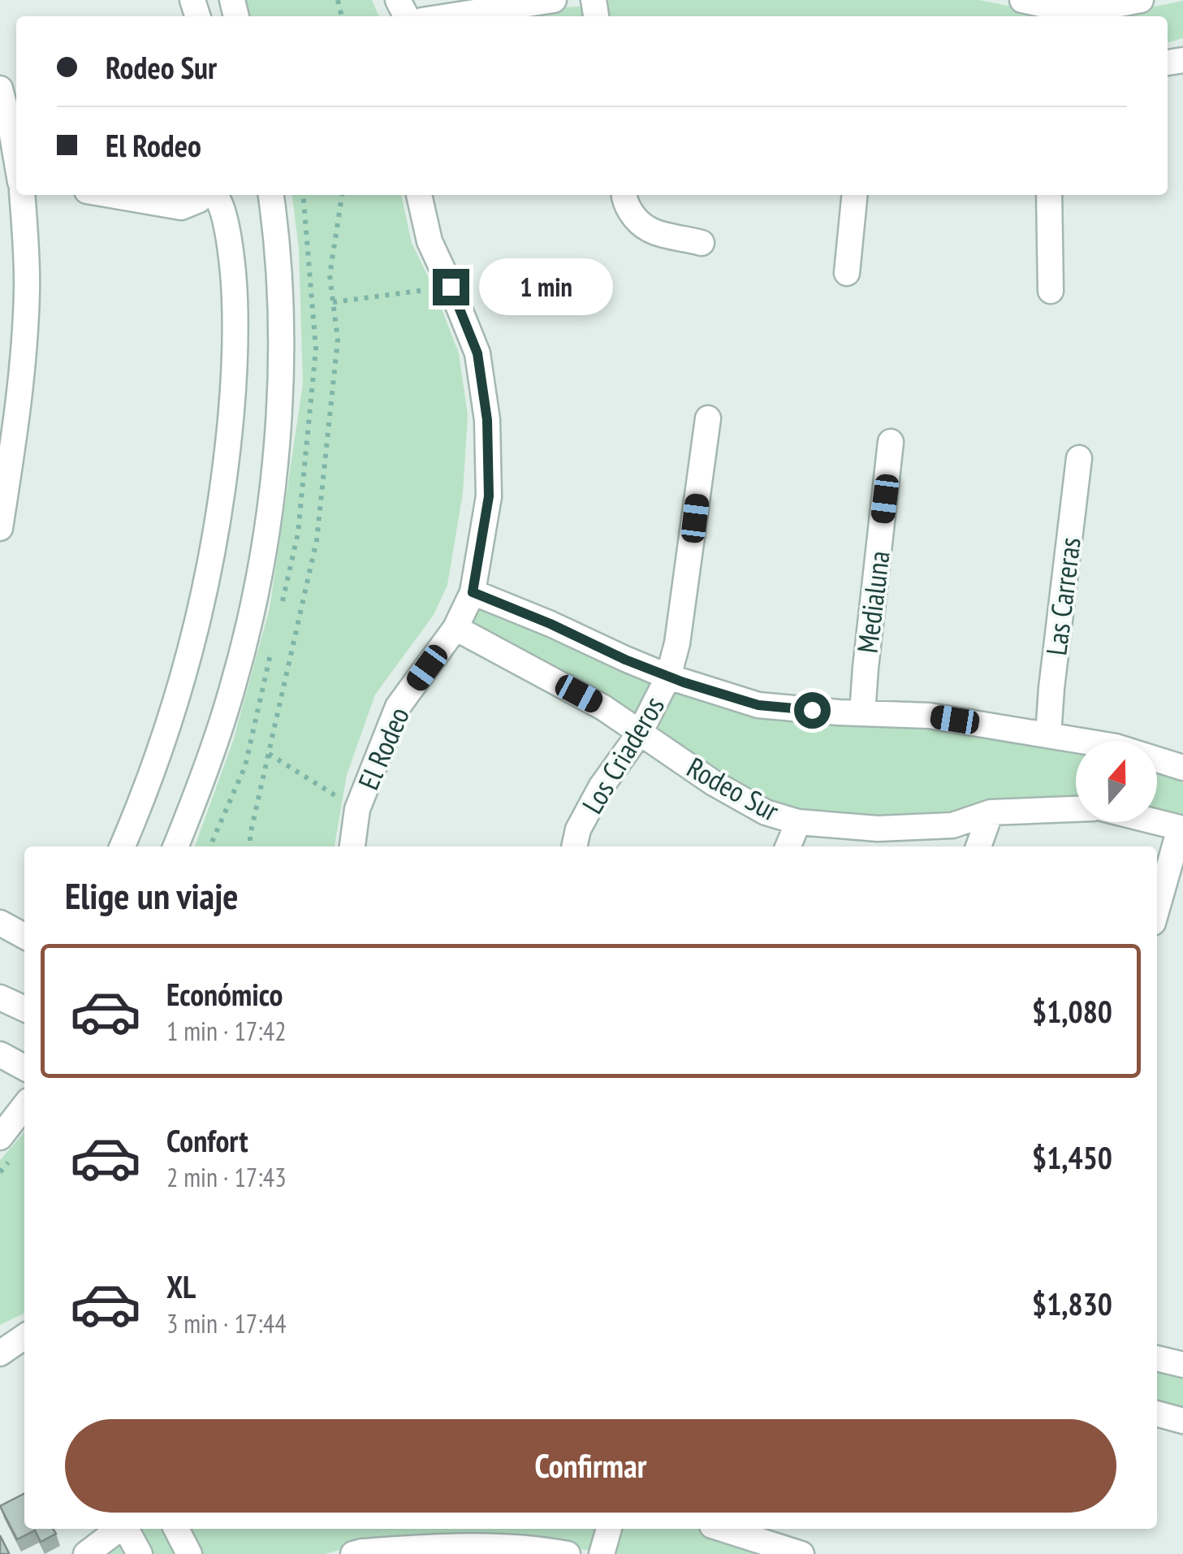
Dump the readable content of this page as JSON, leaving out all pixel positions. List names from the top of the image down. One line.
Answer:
{"streets":{"street":["Las Carreras","Medialuna","El Rodeo","Los Criaderos","Rodeo Sur"]},"crossings":[["El Rodeo","Rodeo Sur"],["Los Criaderos","Rodeo Sur"]],"north":"top","page":{"banner":["Rodeo Sur","El Rodeo"],"bubble":"1 min","heading":"Elige un viaje","list":[{"name":"Económico","note":"1 min · 17:42","value":"$1,080"},{"name":"Confort","note":"2 min · 17:43","value":"$1,450"},{"name":"XL","note":"3 min · 17:44","value":"$1,830"}],"buttons":"Confirmar"}}
